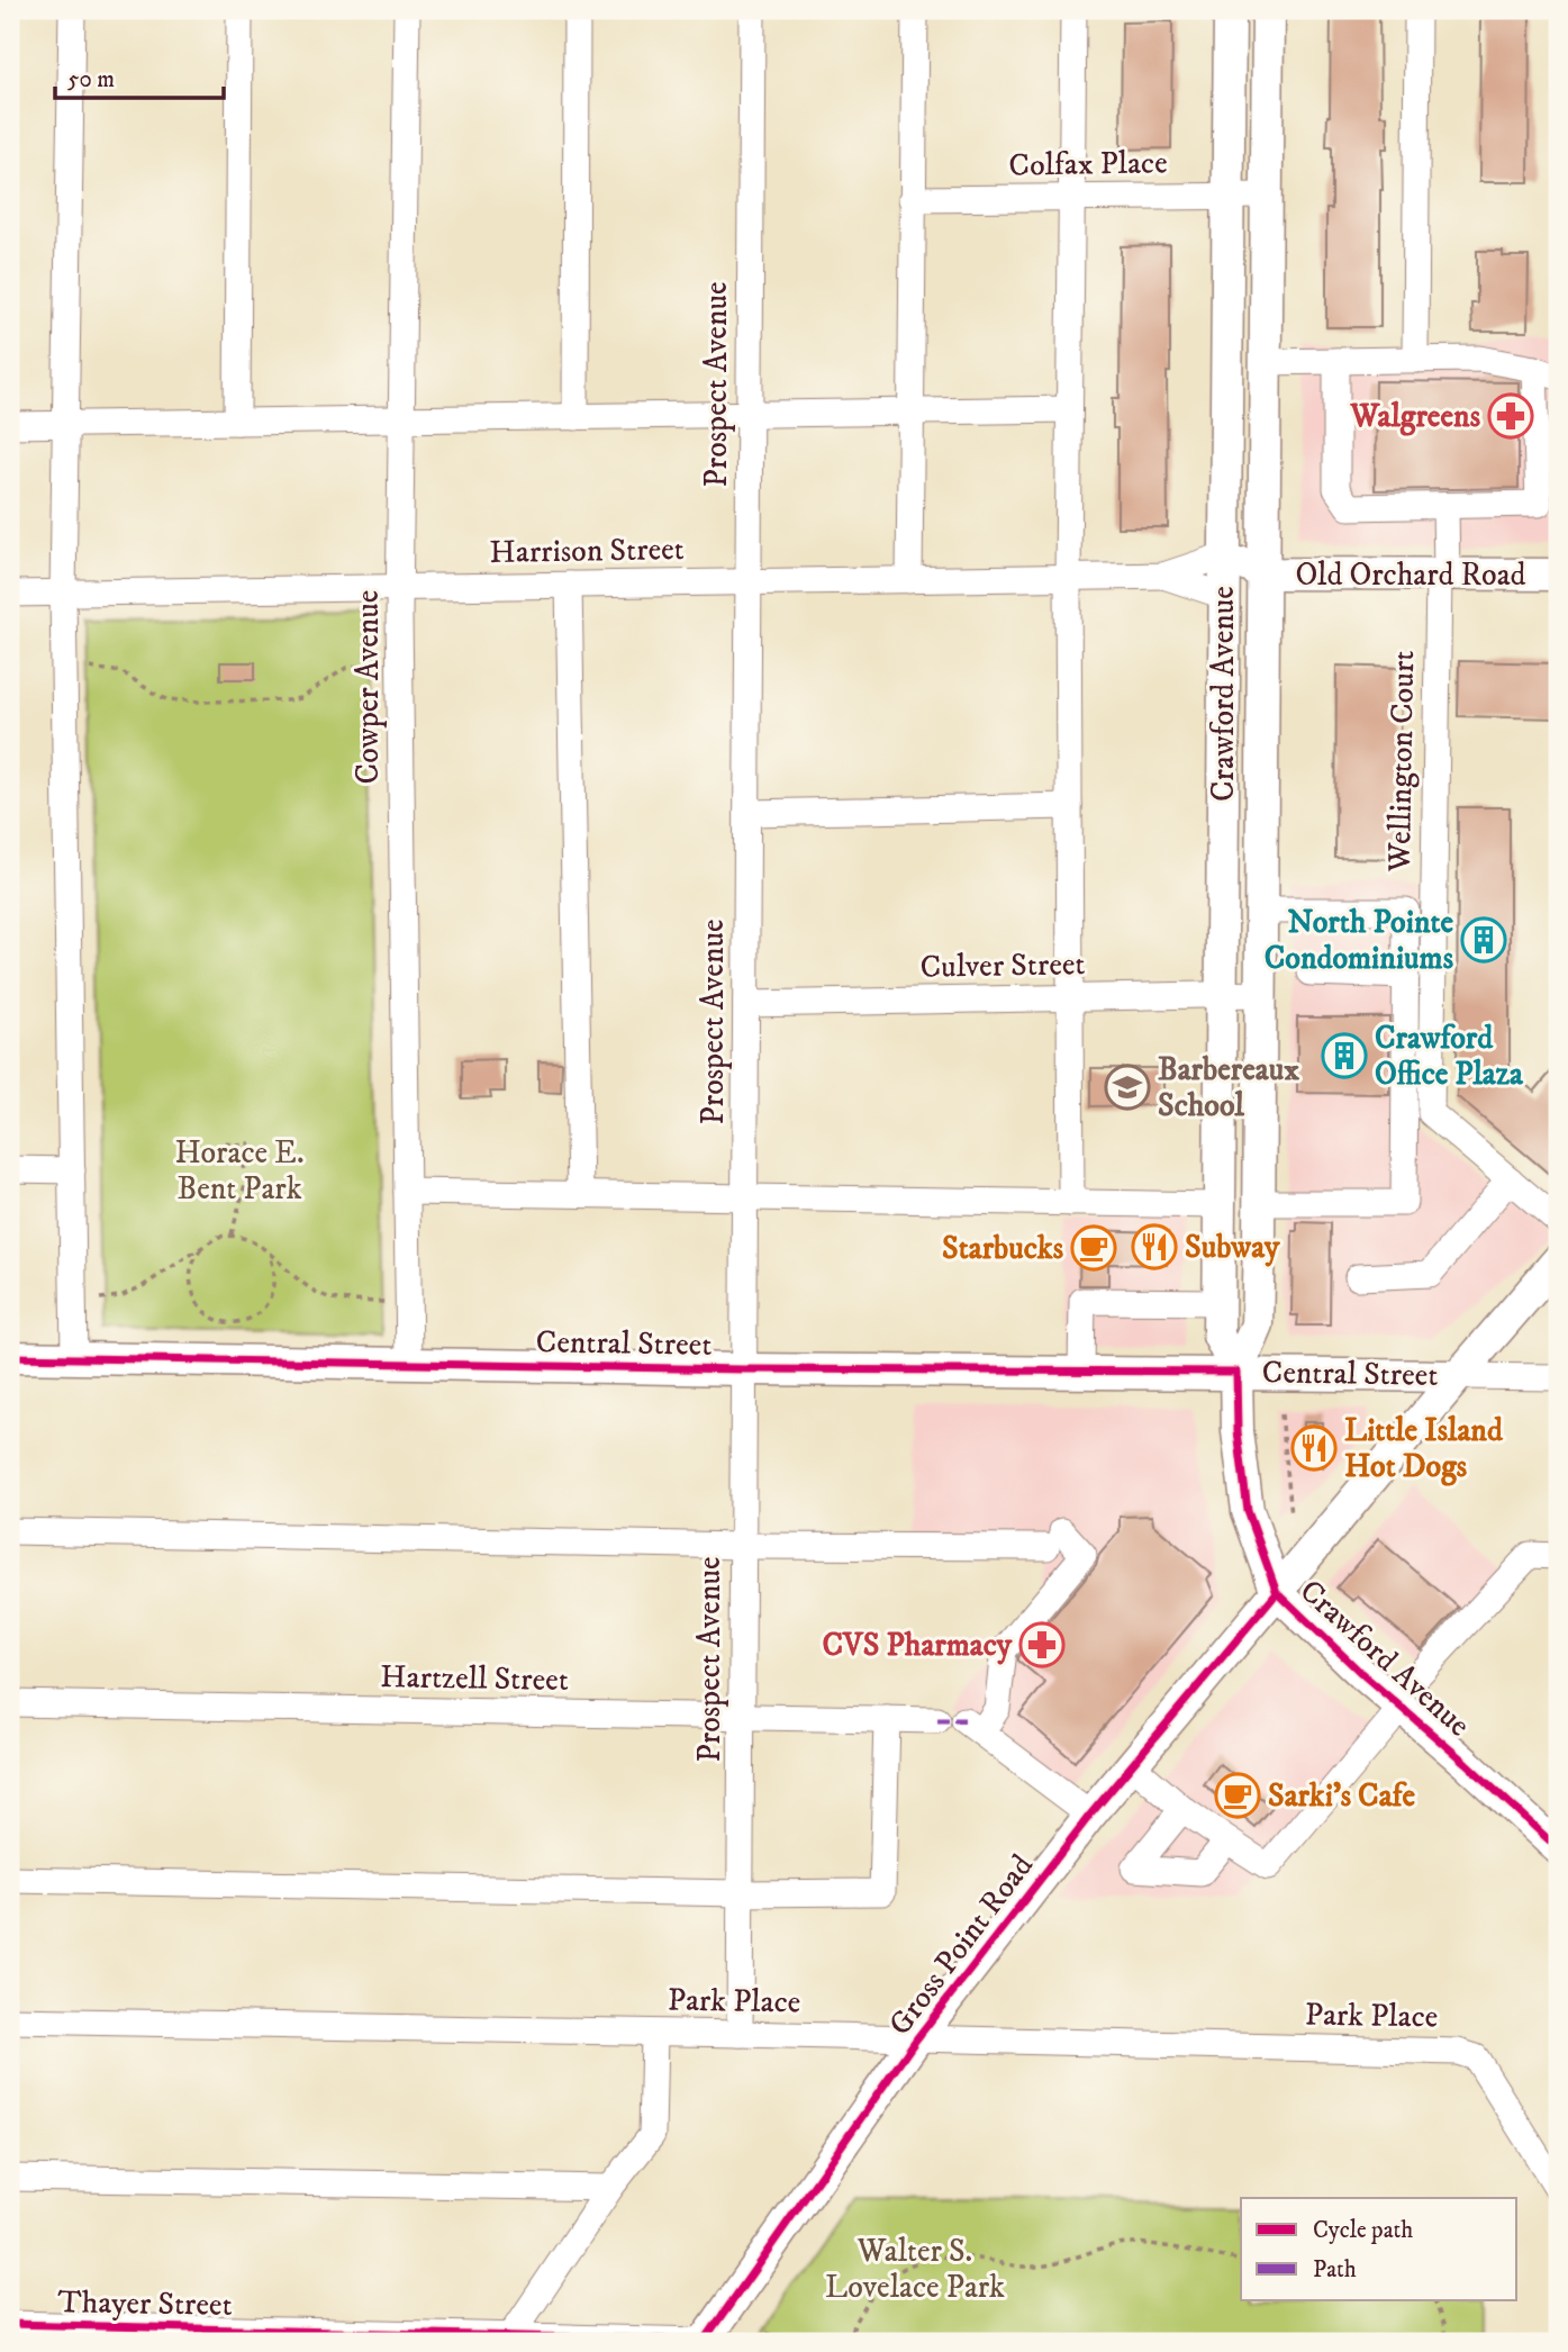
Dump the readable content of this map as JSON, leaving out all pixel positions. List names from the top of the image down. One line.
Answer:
{"streets":{"main road":["Old Orchard Road","Crawford Avenue","Central Street","Gross Point Road"],"street":["Colfax Place","Prospect Avenue","Harrison Street","Cowper Avenue","Wellington Court","Culver Street","Hartzell Street","Park Place","Thayer Street"]},"crossings":[["Colfax Place","Crawford Avenue"],["Prospect Avenue","Harrison Street"],["Prospect Avenue","Culver Street"],["Prospect Avenue","Central Street"],["Prospect Avenue","Hartzell Street"],["Prospect Avenue","Park Place"],["Harrison Street","Old Orchard Road"],["Harrison Street","Cowper Avenue"],["Harrison Street","Crawford Avenue"],["Old Orchard Road","Crawford Avenue"],["Old Orchard Road","Wellington Court"],["Cowper Avenue","Central Street"],["Crawford Avenue","Culver Street"],["Crawford Avenue","Central Street"],["Crawford Avenue","Gross Point Road"],["Central Street","Gross Point Road"],["Gross Point Road","Park Place"],["Gross Point Road","Thayer Street"]],"parks":["Horace E. Bent Park","Walter S. Lovelace Park"],"places":{"pharmacy":["Walgreens","CVS Pharmacy"],"building":["North Pointe Condominiums","Crawford Office Plaza"],"school or university":["Barbereaux School"],"restaurant":["Subway","Little Island Hot Dogs"],"cafe":["Starbucks","Sarki's Cafe"]},"legend":["Cycle path","Path"],"scale_bar":"50 m"}
